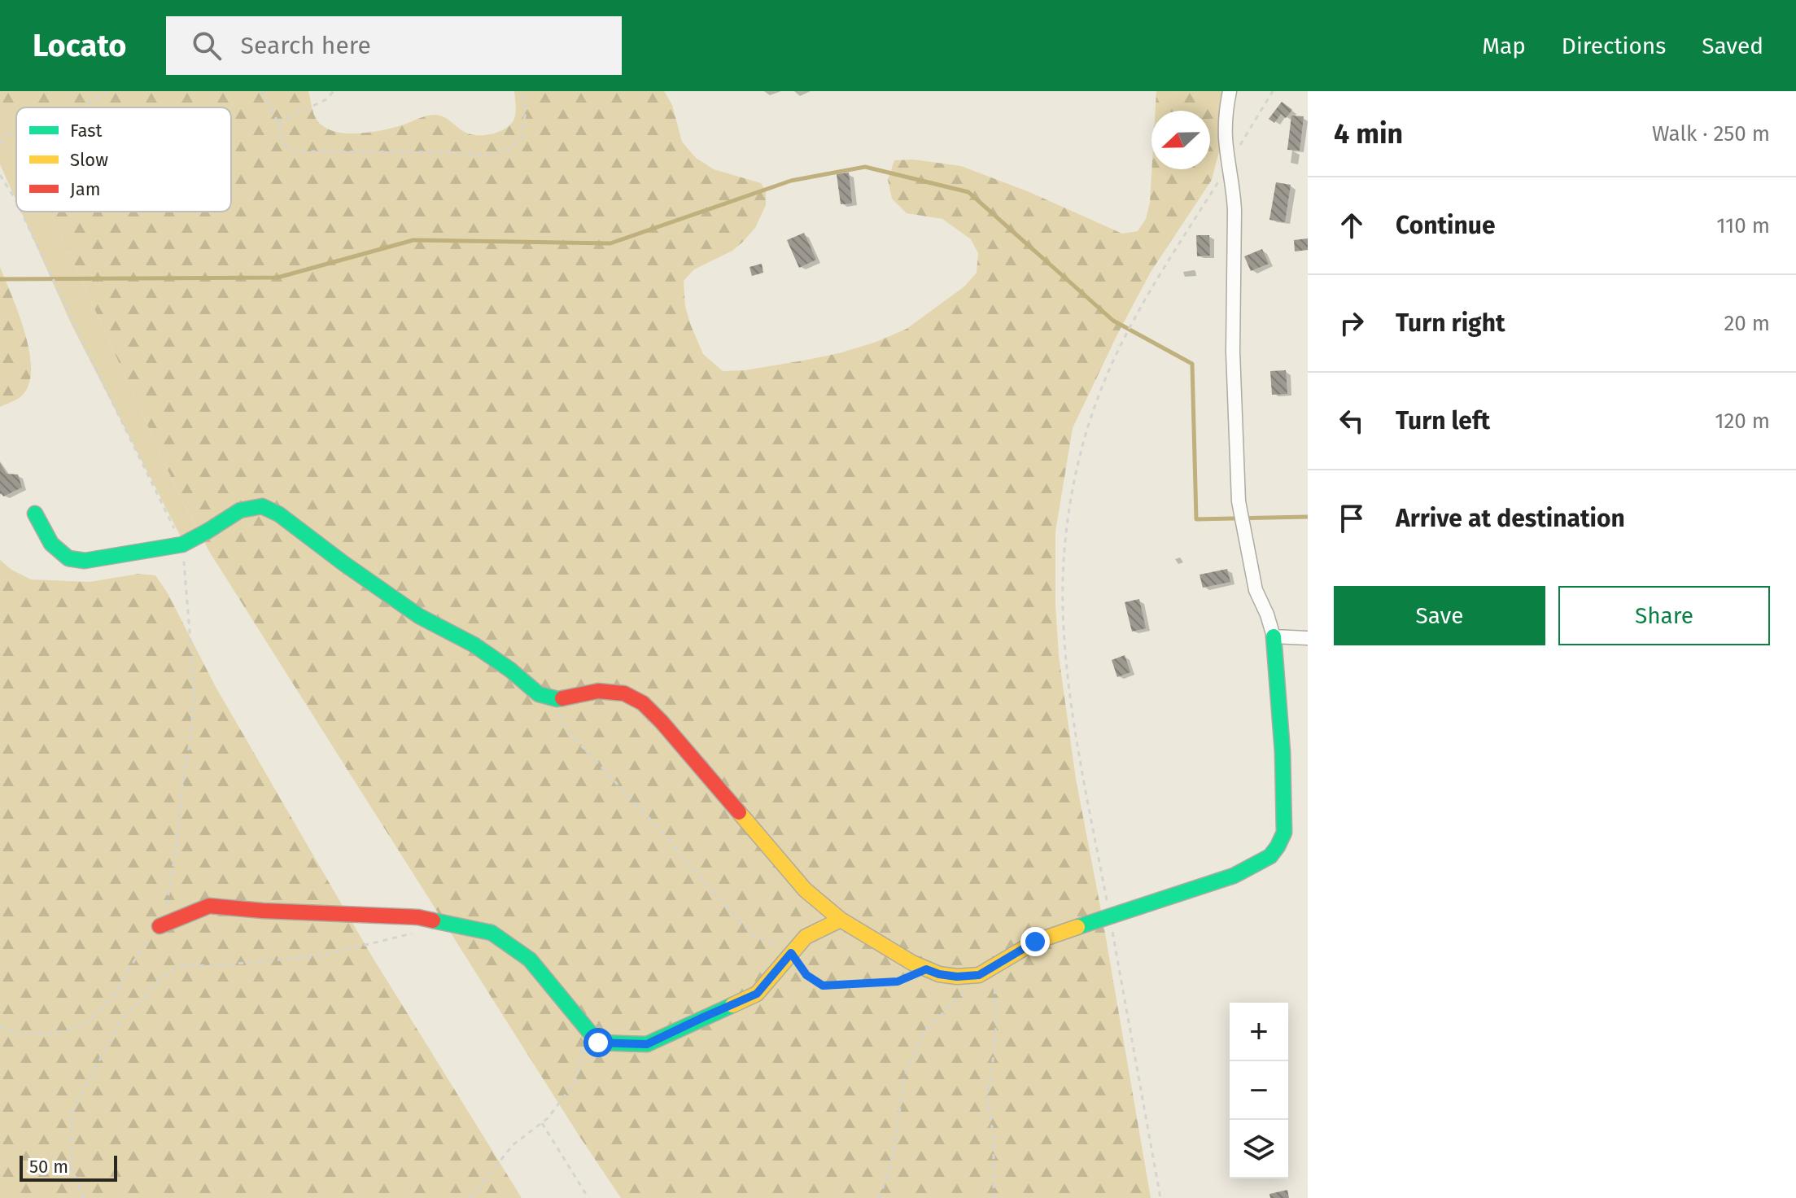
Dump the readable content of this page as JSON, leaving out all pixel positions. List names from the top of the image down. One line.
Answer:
{"legend":["Fast","Slow","Jam"],"scale_bar":"50 m","north":"left","page":{"header":"Locato","search":"Search here","nav":["Map","Directions","Saved"],"heading":["4 min","Walk · 250 m"],"list":[["Continue","110 m"],["Turn right","20 m"],["Turn left","120 m"],"Arrive at destination"],"buttons":["Save","Share"],"map_buttons":["+","−"],"scale":"50 m"}}
